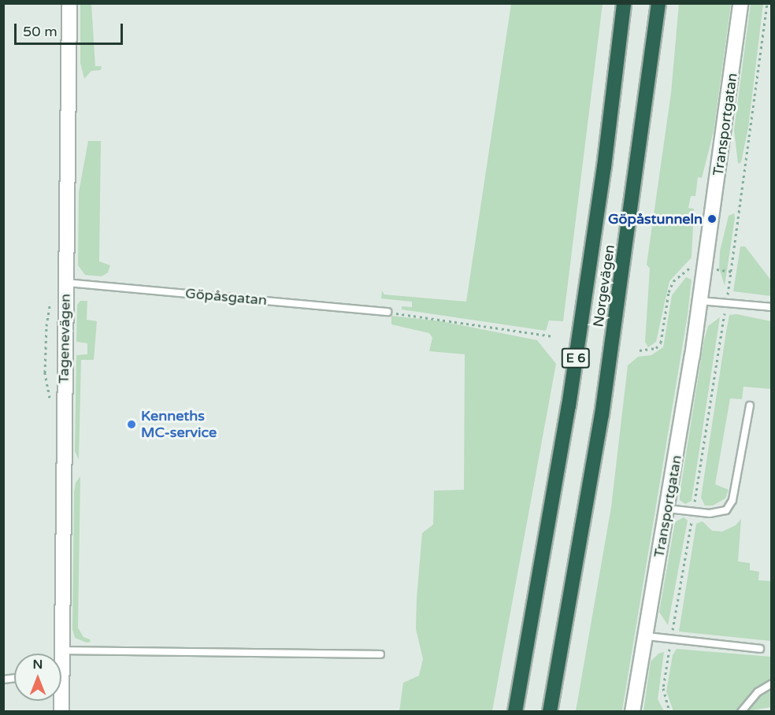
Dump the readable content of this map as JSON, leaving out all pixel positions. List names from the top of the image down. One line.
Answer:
{"streets":{"highway":["Norgevägen","E 6"],"street":["Transportgatan","Tagenevägen"],"lane":["Göpåsgatan"]},"crossings":[["Göpåsgatan","Tagenevägen"]],"places":["Göpåstunneln","Kenneths MC-service"],"scale_bar":"50 m","north":"top"}
